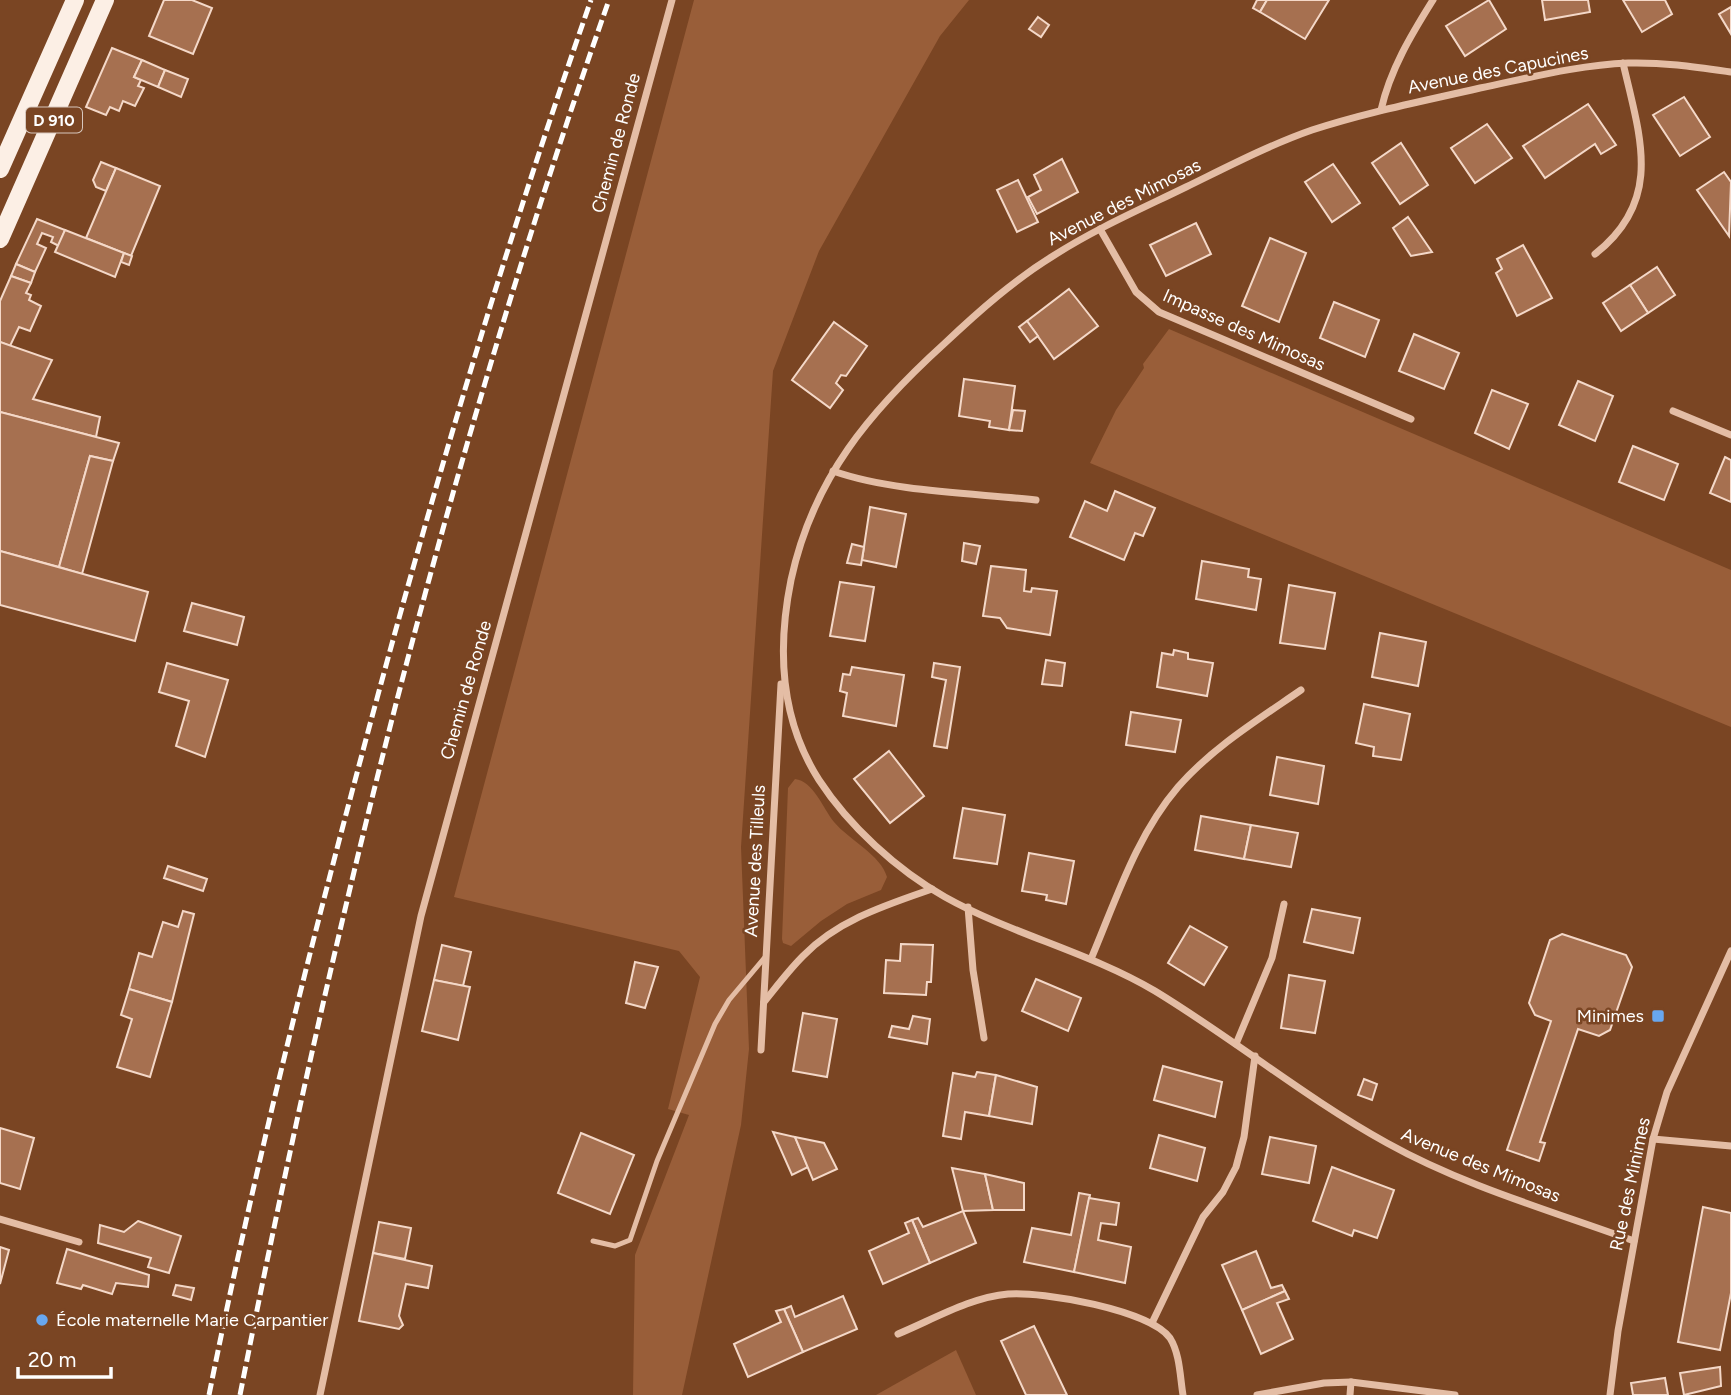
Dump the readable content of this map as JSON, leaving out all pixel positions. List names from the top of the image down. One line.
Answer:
{"streets":{"main road":["D 910"],"street":["Avenue des Capucines","Chemin de Ronde","Avenue des Mimosas","Impasse des Mimosas","Avenue des Tilleuls","Rue des Minimes"]},"crossings":[["Avenue des Capucines","Avenue des Mimosas"],["Avenue des Mimosas","Impasse des Mimosas"],["Avenue des Mimosas","Avenue des Tilleuls"],["Avenue des Mimosas","Rue des Minimes"]],"places":{"transit":["Minimes"],"other":["École maternelle Marie Carpantier"]},"scale_bar":"20 m"}
